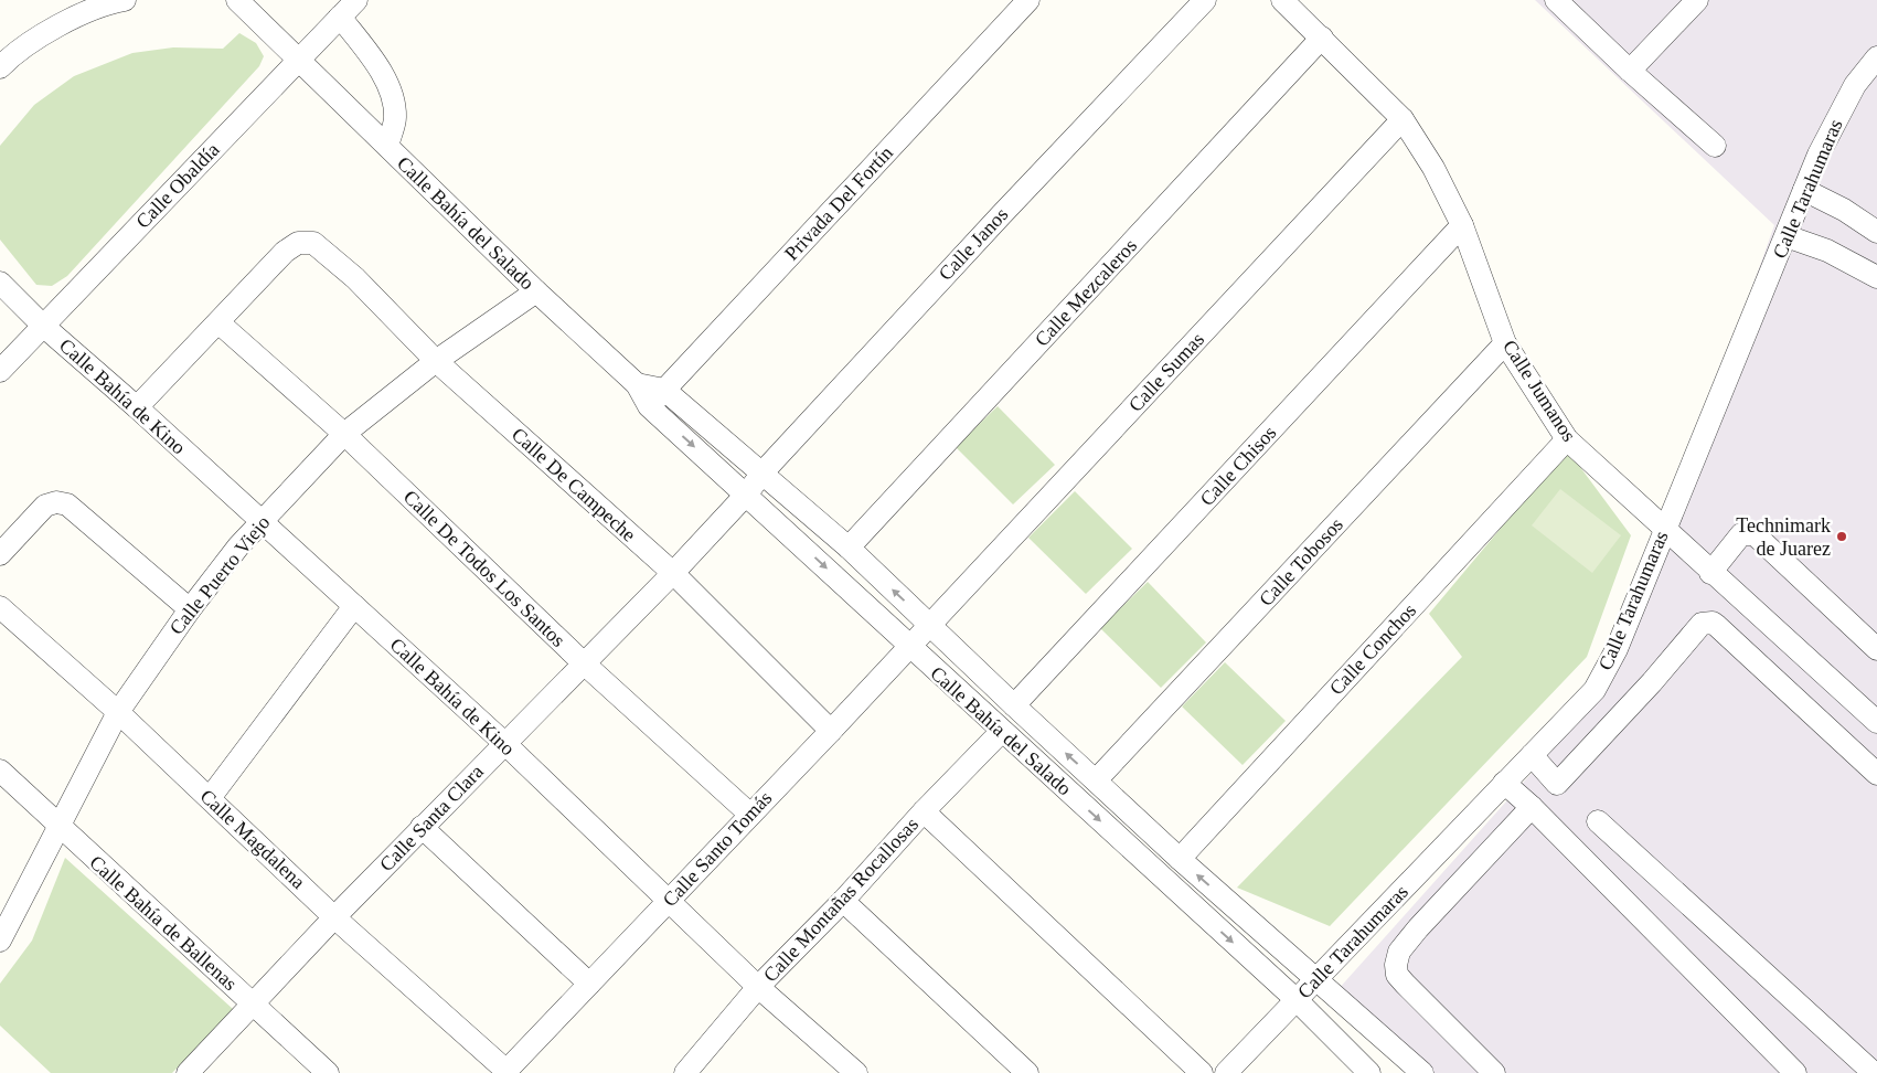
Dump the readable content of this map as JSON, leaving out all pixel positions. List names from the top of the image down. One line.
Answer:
{"streets":{"street":["Calle Obaldía","Calle Tarahumaras","Privada Del Fortín","Calle Bahía del Salado","Calle Janos","Calle Mezcaleros","Calle Sumas","Calle Jumanos","Calle Bahía de Kino","Calle Chisos","Calle De Campeche","Calle Tobosos","Calle De Todos Los Santos","Calle Puerto Viejo","Calle Conchos","Calle Santa Clara","Calle Magdalena","Calle Santo Tomás","Calle Montañas Rocallosas","Calle Bahía de Ballenas"]},"crossings":[["Calle Obaldía","Calle Bahía del Salado"],["Calle Obaldía","Calle Bahía de Kino"],["Calle Tarahumaras","Calle Bahía del Salado"],["Calle Tarahumaras","Calle Jumanos"],["Privada Del Fortín","Calle Bahía del Salado"],["Calle Bahía del Salado","Calle Janos"],["Calle Bahía del Salado","Calle Mezcaleros"],["Calle Bahía del Salado","Calle Sumas"],["Calle Bahía del Salado","Calle Chisos"],["Calle Bahía del Salado","Calle Tobosos"],["Calle Bahía del Salado","Calle Puerto Viejo"],["Calle Bahía del Salado","Calle Conchos"],["Calle Bahía del Salado","Calle Santa Clara"],["Calle Bahía del Salado","Calle Santo Tomás"],["Calle Bahía del Salado","Calle Montañas Rocallosas"],["Calle Janos","Calle Santa Clara"],["Calle Mezcaleros","Calle Jumanos"],["Calle Sumas","Calle Jumanos"],["Calle Sumas","Calle Santo Tomás"],["Calle Jumanos","Calle Chisos"],["Calle Jumanos","Calle Tobosos"],["Calle Jumanos","Calle Conchos"],["Calle Bahía de Kino","Calle Puerto Viejo"],["Calle Bahía de Kino","Calle Santa Clara"],["Calle Bahía de Kino","Calle Santo Tomás"],["Calle Bahía de Kino","Calle Montañas Rocallosas"],["Calle De Campeche","Calle De Todos Los Santos"],["Calle De Campeche","Calle Puerto Viejo"],["Calle De Campeche","Calle Santa Clara"],["Calle De Campeche","Calle Santo Tomás"],["Calle De Todos Los Santos","Calle Puerto Viejo"],["Calle De Todos Los Santos","Calle Santa Clara"],["Calle De Todos Los Santos","Calle Santo Tomás"],["Calle Puerto Viejo","Calle Magdalena"],["Calle Puerto Viejo","Calle Bahía de Ballenas"],["Calle Santa Clara","Calle Magdalena"],["Calle Santa Clara","Calle Bahía de Ballenas"],["Calle Magdalena","Calle Santo Tomás"]],"places":["Technimark de Juarez"]}
